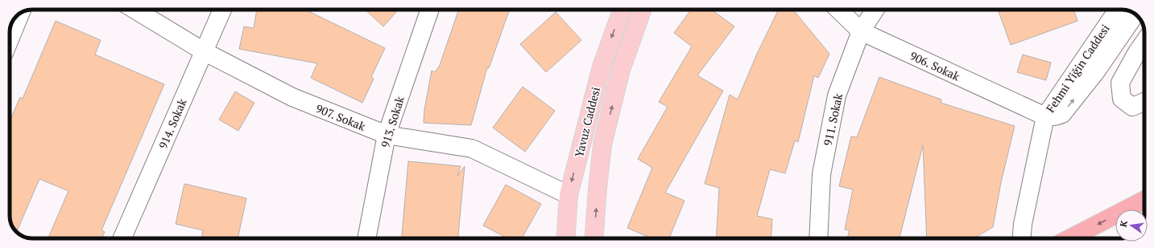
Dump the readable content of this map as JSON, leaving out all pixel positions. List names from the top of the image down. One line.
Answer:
{"streets":{"main road":["Yavuz Caddesi"],"street":["906. Sokak","Fehmi Yiğin Caddesi","907. Sokak","911. Sokak","913. Sokak","914. Sokak"]},"crossings":[["906. Sokak","Fehmi Yiğin Caddesi"],["906. Sokak","911. Sokak"],["907. Sokak","913. Sokak"],["907. Sokak","Yavuz Caddesi"],["907. Sokak","914. Sokak"]],"north":"left"}
